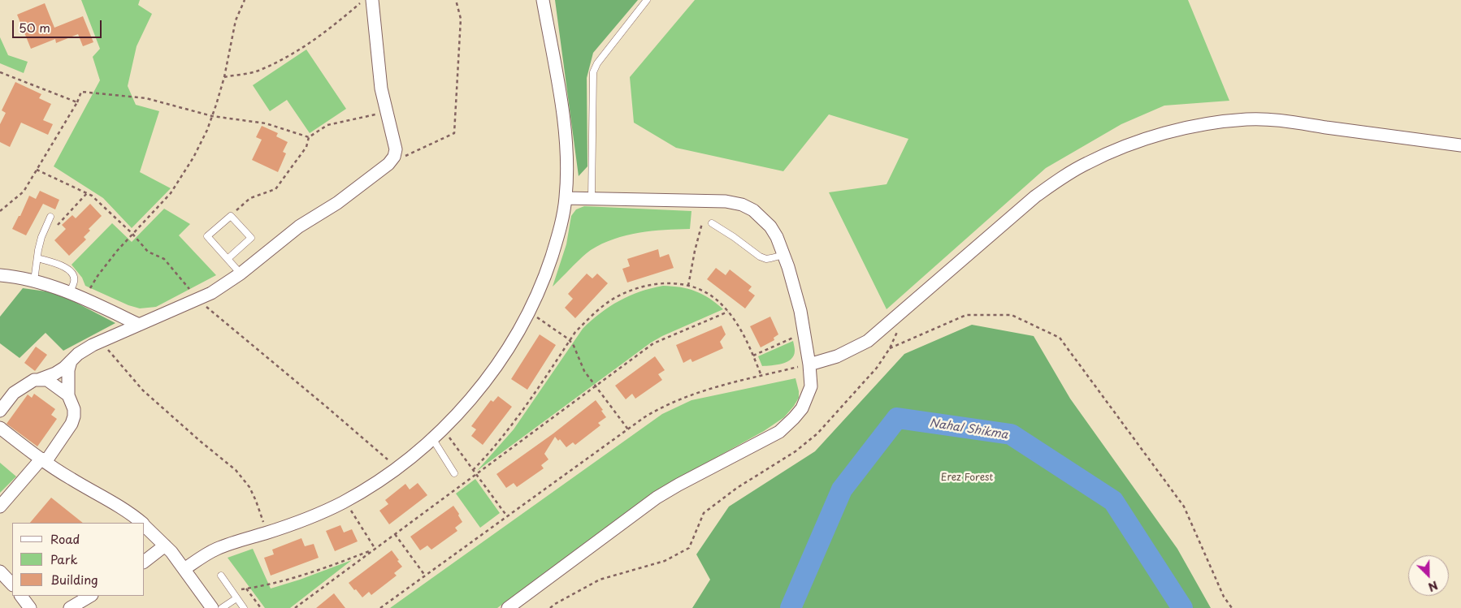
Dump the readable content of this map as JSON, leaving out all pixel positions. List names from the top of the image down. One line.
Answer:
{"water":["Nahal Shikma"],"parks":["Erez Forest"],"legend":["Road","Park","Building"],"scale_bar":"50 m","north":"bottom right"}
